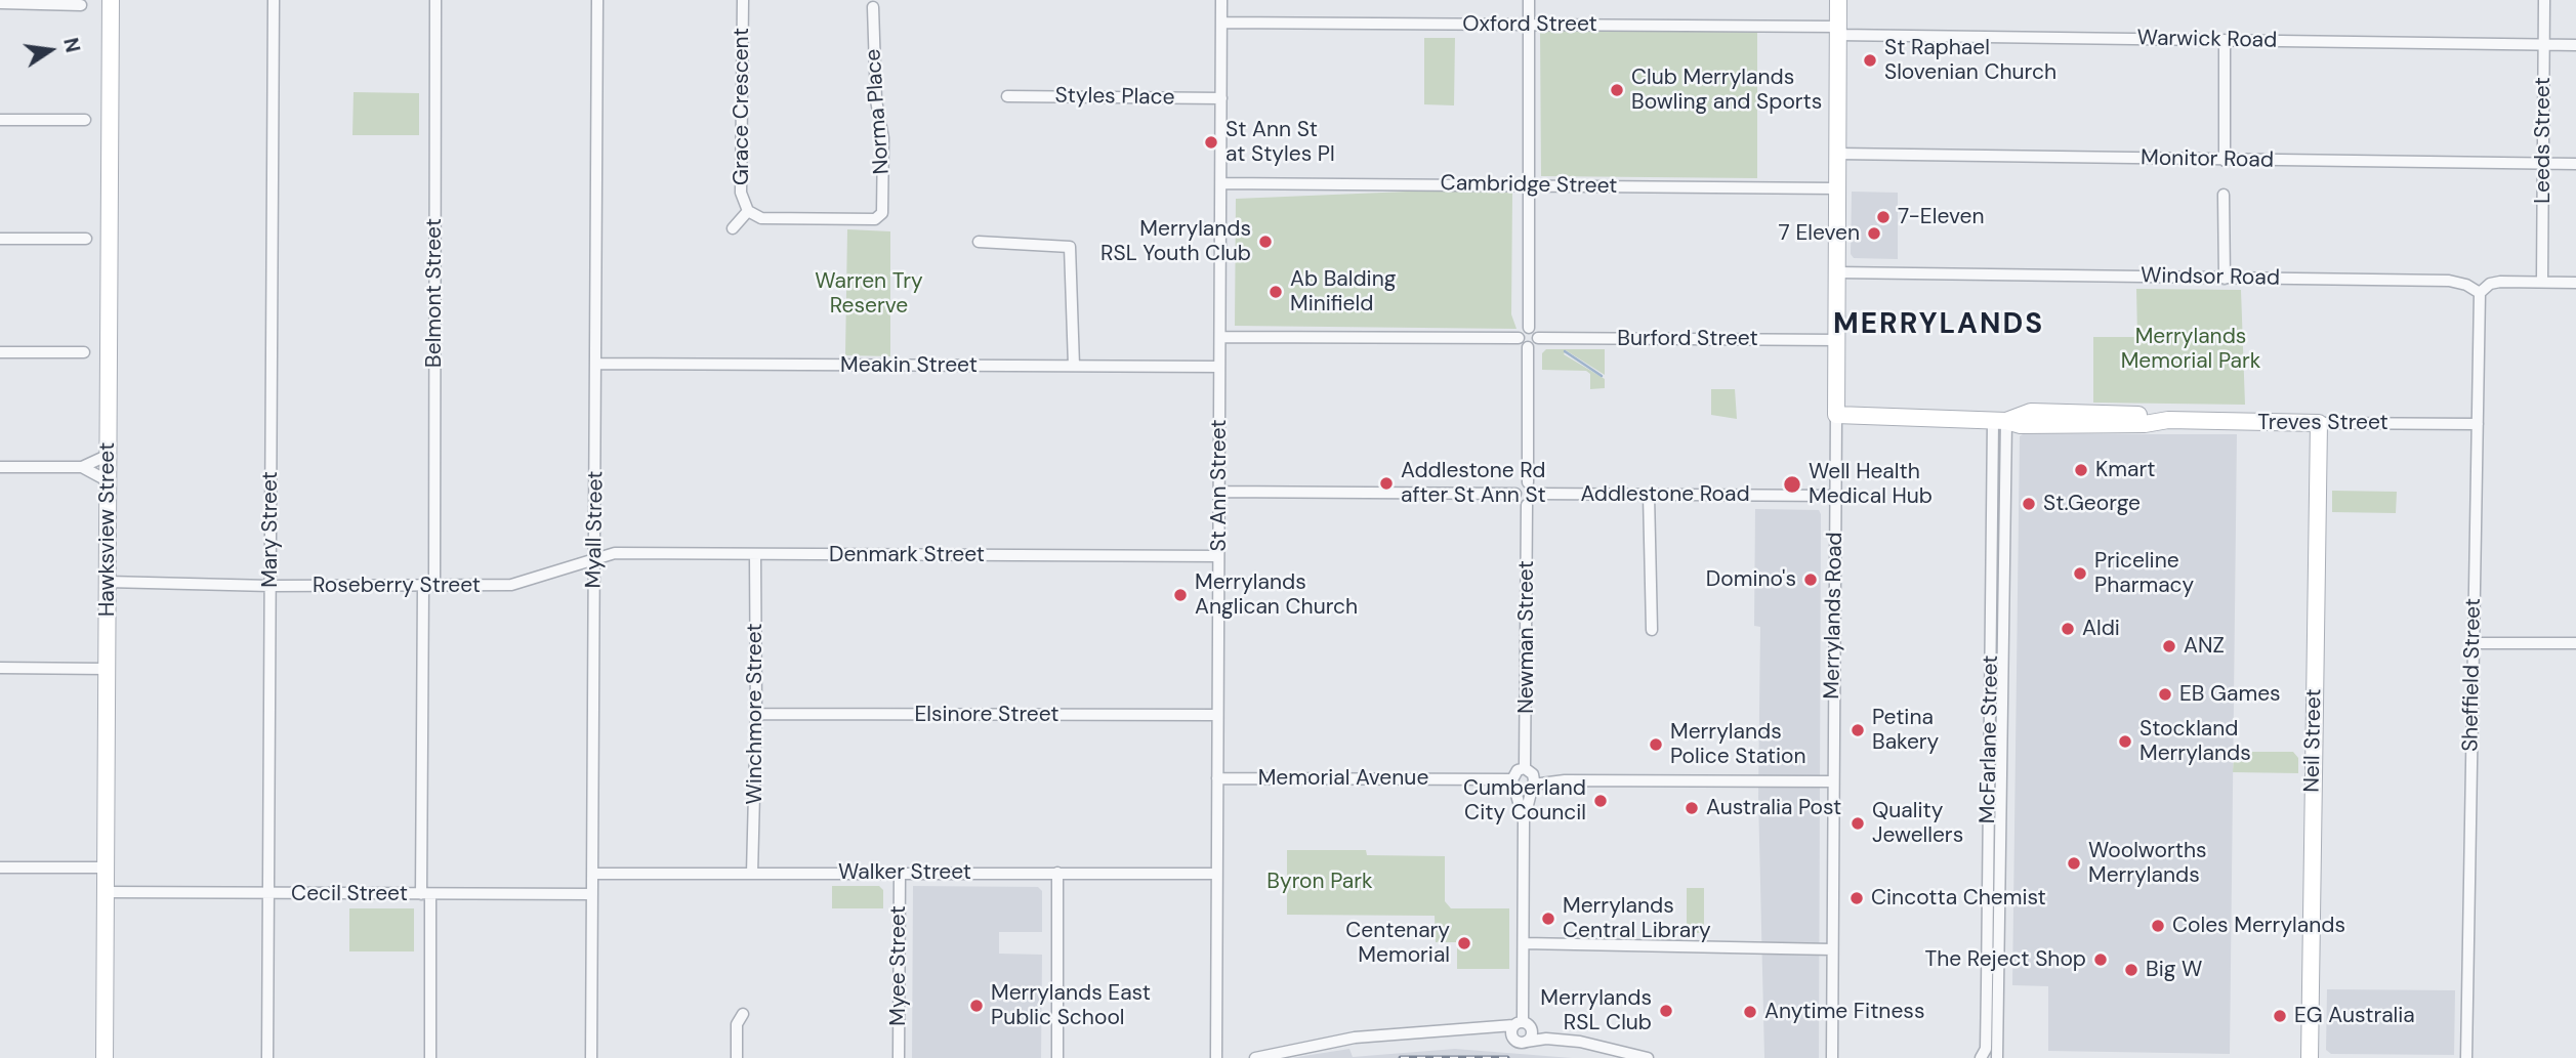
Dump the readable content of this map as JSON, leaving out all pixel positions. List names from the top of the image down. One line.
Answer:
{"streets":{"main road":["Treves Street","Hawksview Street","Merrylands Road","Neil Street"],"street":["Oxford Street","Warwick Road","Styles Place","Grace Crescent","Norma Place","Leeds Street","Monitor Road","Cambridge Street","Windsor Road","Belmont Street","Burford Street","Meakin Street","St Ann Street","Addlestone Road","Mary Street","Myall Street","Denmark Street","Roseberry Street","Newman Street","Sheffield Street","Winchmore Street","Elsinore Street","McFarlane Street","Memorial Avenue","Walker Street","Cecil Street","Myee Street"]},"crossings":[["Oxford Street","Warwick Road"],["Oxford Street","St Ann Street"],["Oxford Street","Merrylands Road"],["Warwick Road","Leeds Street"],["Warwick Road","Merrylands Road"],["Styles Place","St Ann Street"],["Grace Crescent","Norma Place"],["Leeds Street","Monitor Road"],["Monitor Road","Merrylands Road"],["Cambridge Street","St Ann Street"],["Cambridge Street","Merrylands Road"],["Windsor Road","Merrylands Road"],["Windsor Road","Sheffield Street"],["Belmont Street","Roseberry Street"],["Belmont Street","Cecil Street"],["Burford Street","Merrylands Road"],["Meakin Street","St Ann Street"],["Meakin Street","Myall Street"],["Treves Street","Merrylands Road"],["Treves Street","Sheffield Street"],["Treves Street","McFarlane Street"],["Treves Street","Neil Street"],["St Ann Street","Denmark Street"],["St Ann Street","Elsinore Street"],["St Ann Street","Memorial Avenue"],["St Ann Street","Walker Street"],["Addlestone Road","Merrylands Road"],["Addlestone Road","Newman Street"],["Hawksview Street","Roseberry Street"],["Hawksview Street","Cecil Street"],["Mary Street","Roseberry Street"],["Mary Street","Cecil Street"],["Myall Street","Denmark Street"],["Myall Street","Roseberry Street"],["Myall Street","Walker Street"],["Myall Street","Cecil Street"],["Denmark Street","Roseberry Street"],["Denmark Street","Winchmore Street"],["Newman Street","Memorial Avenue"],["Winchmore Street","Elsinore Street"],["Winchmore Street","Walker Street"],["Walker Street","Myee Street"]],"districts":["MERRYLANDS"],"parks":["Warren Try Reserve","Merrylands Memorial Park","Byron Park"],"places":["St Raphael Slovenian Church","Club Merrylands Bowling and Sports","St Ann St at Styles Pl","7-Eleven","7 Eleven","Merrylands RSL Youth Club","Ab Balding Minifield","Kmart","Addlestone Rd after St Ann St","Well Health Medical Hub","St.George","Priceline Pharmacy","Domino's","Merrylands Anglican Church","Aldi","ANZ","EB Games","Petina Bakery","Stockland Merrylands","Merrylands Police Station","Cumberland City Council","Australia Post","Quality Jewellers","Woolworths Merrylands","Cincotta Chemist","Merrylands Central Library","Coles Merrylands","Centenary Memorial","The Reject Shop","Big W","Merrylands East Public School","Merrylands RSL Club","Anytime Fitness","EG Australia"],"north":"right"}
